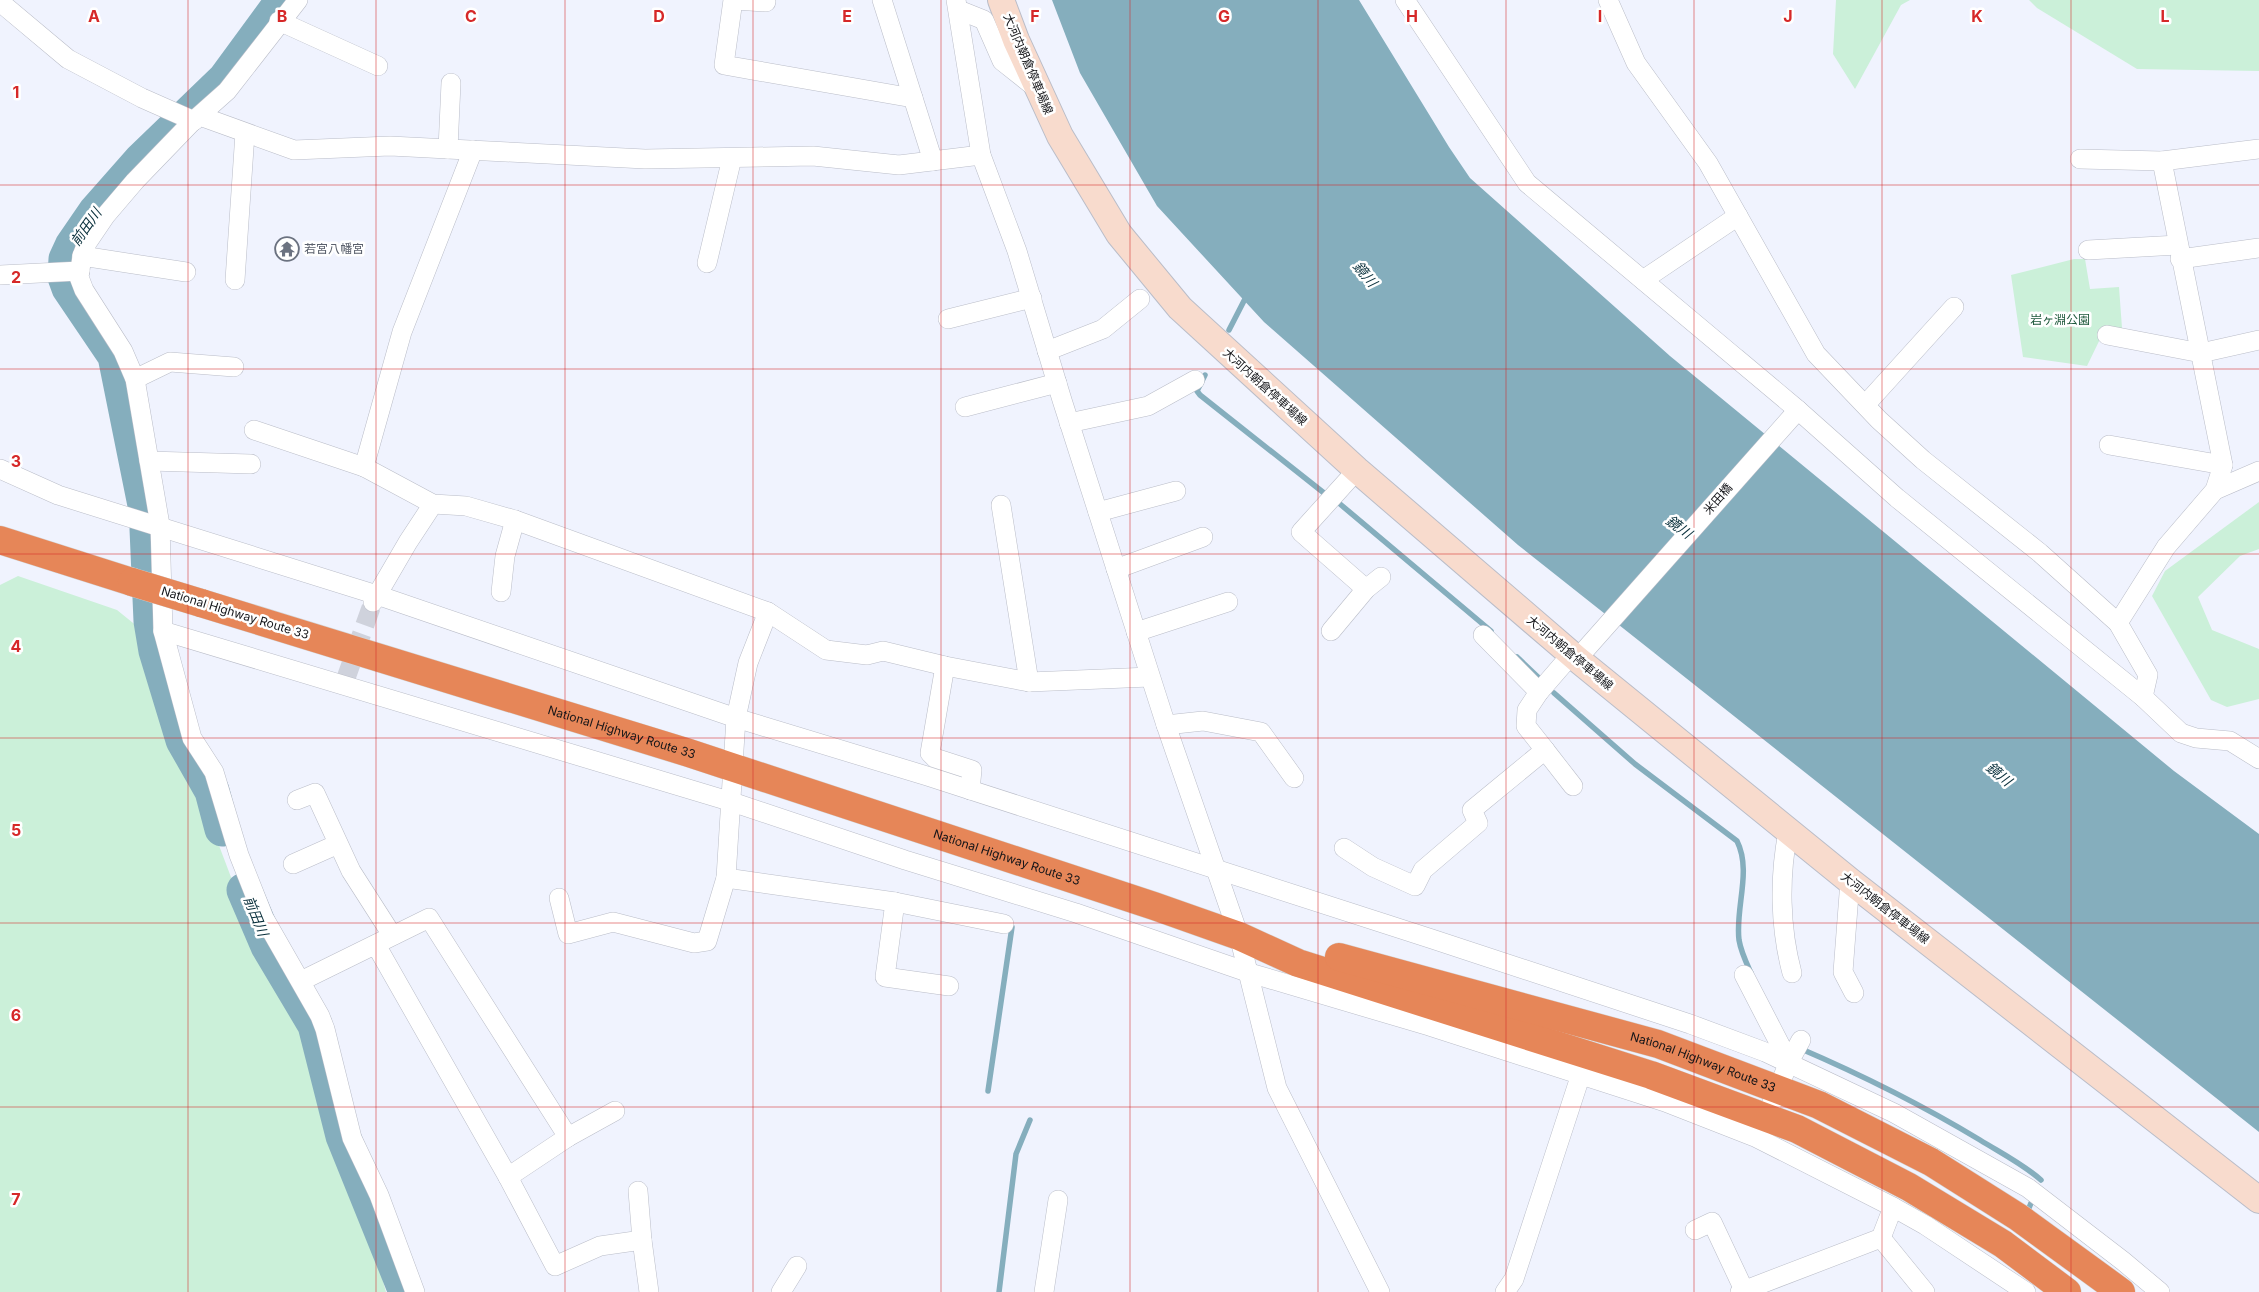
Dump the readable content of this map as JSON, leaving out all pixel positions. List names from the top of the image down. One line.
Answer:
{"streets":{"highway":["National Highway Route 33"],"main road":["大河内朝倉停車場線"],"street":["米田橋"]},"crossings":[["大河内朝倉停車場線","米田橋"]],"water":["前田川","鏡川"],"parks":["岩ヶ淵公園"],"places":{"temple":["若宮八幡宮"]},"grid":{"columns":["A","B","C","D","E","F","G","H","I","J","K","L"],"rows":["1","2","3","4","5","6","7"]}}
